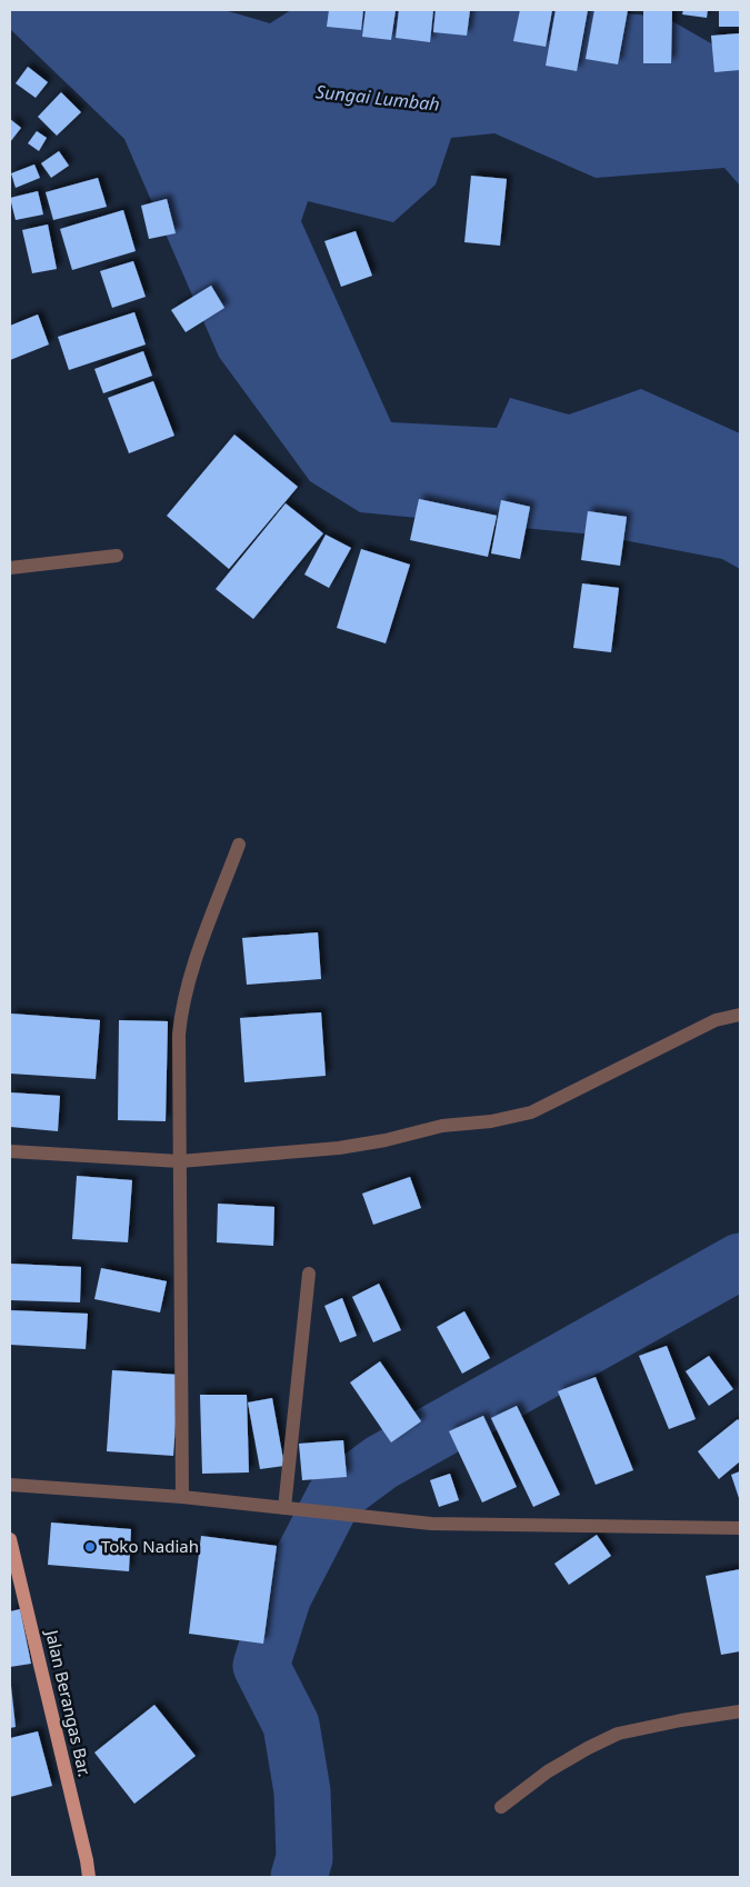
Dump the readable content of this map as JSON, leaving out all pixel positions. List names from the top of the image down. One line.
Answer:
{"streets":{"main road":["Jalan Berangas Bar."]},"water":["Sungai Lumbah"],"places":["Toko Nadiah"]}
